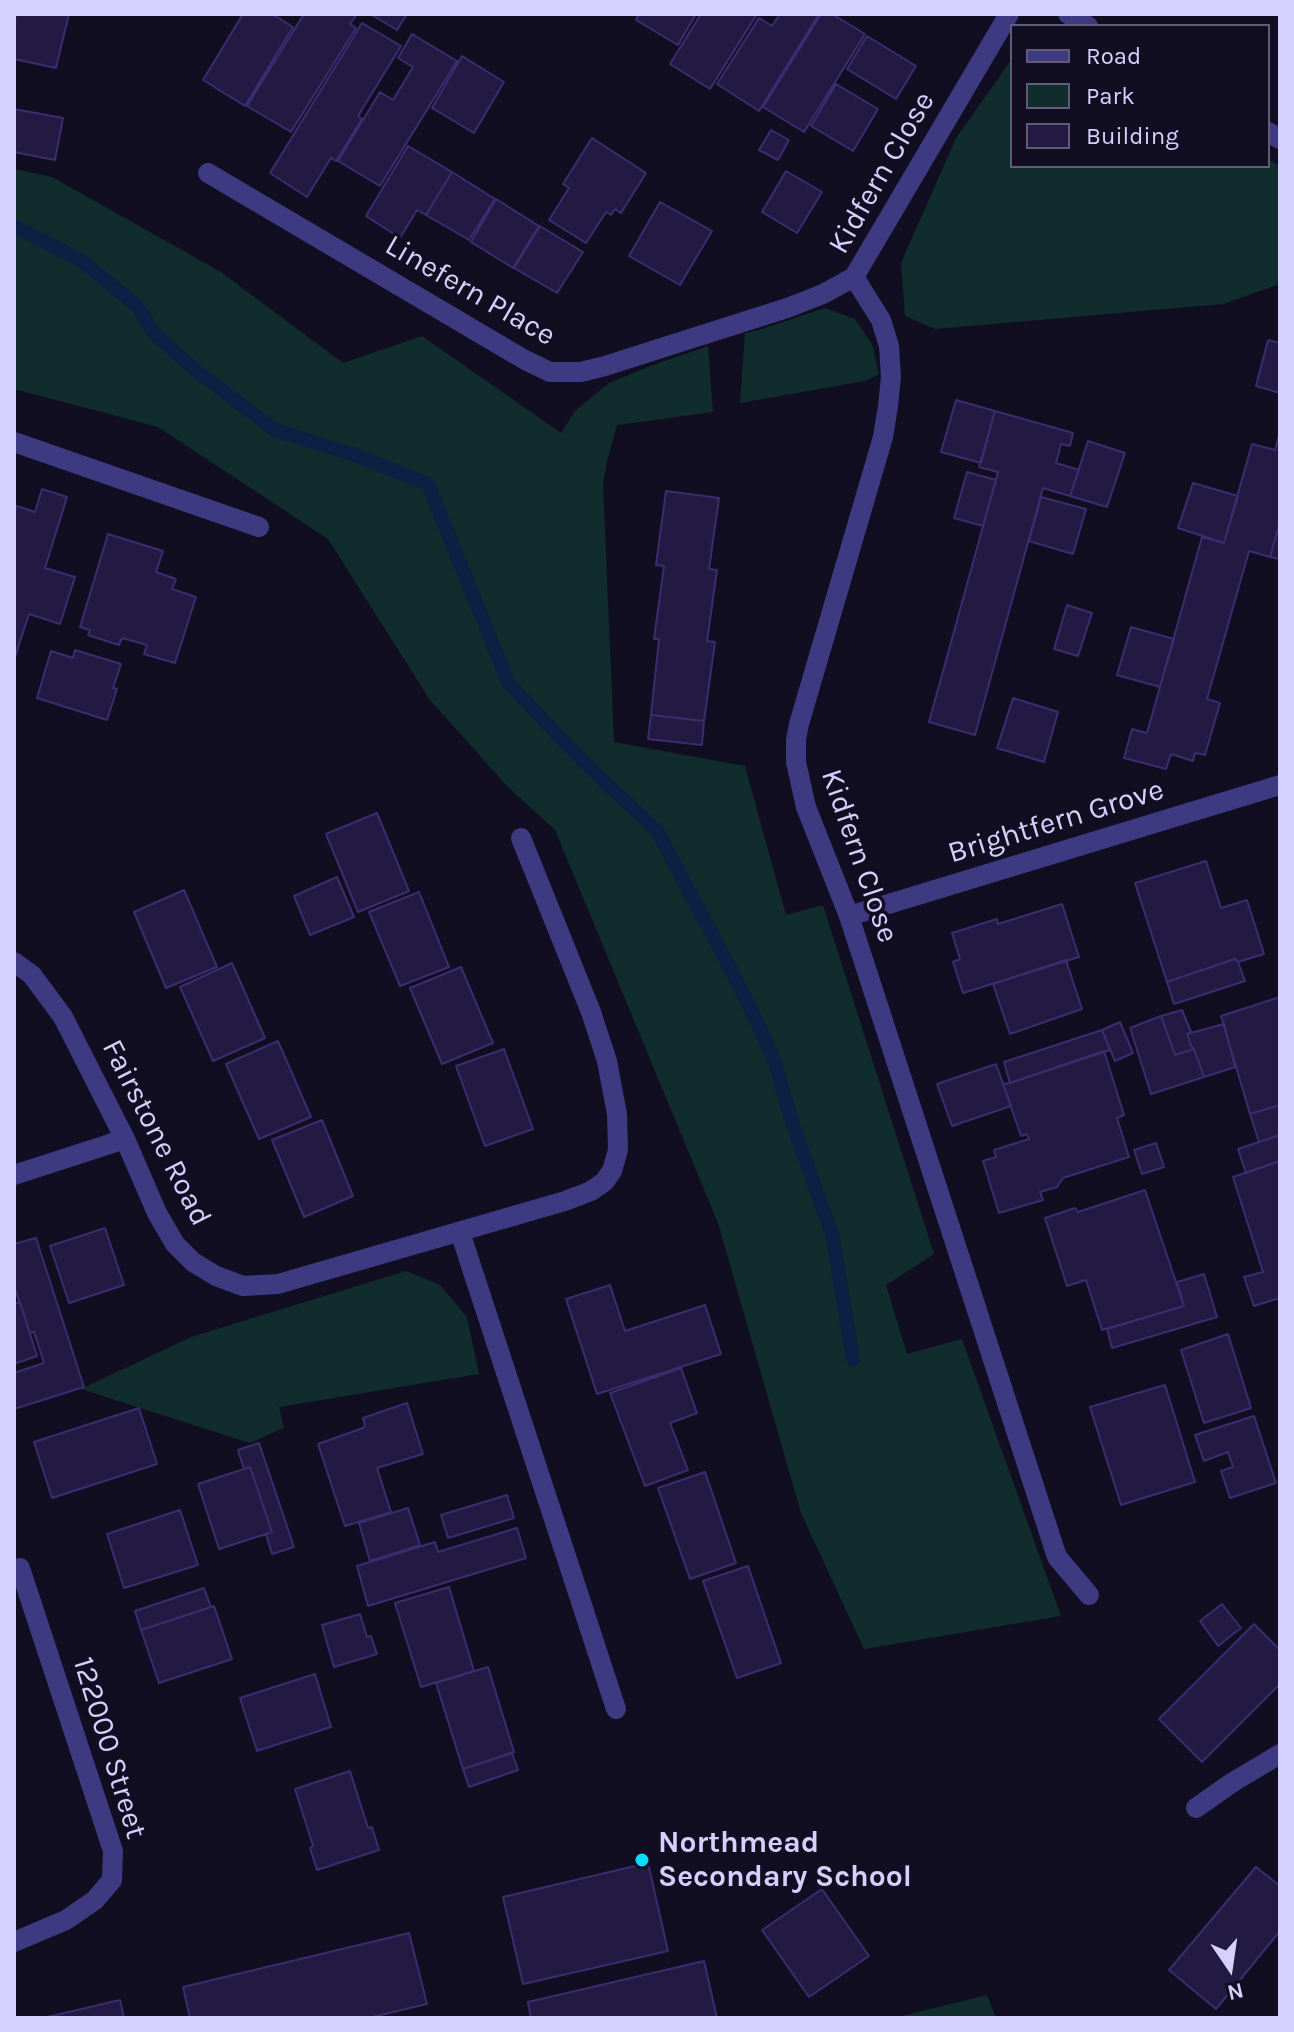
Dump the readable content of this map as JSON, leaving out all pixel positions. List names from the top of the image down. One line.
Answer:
{"streets":{"street":["Kidfern Close","Linefern Place","Brightfern Grove","Fairstone Road","122000 Street"]},"crossings":[["Kidfern Close","Linefern Place"],["Kidfern Close","Brightfern Grove"]],"places":["Northmead Secondary School"],"legend":["Road","Park","Building"],"north":"bottom"}
